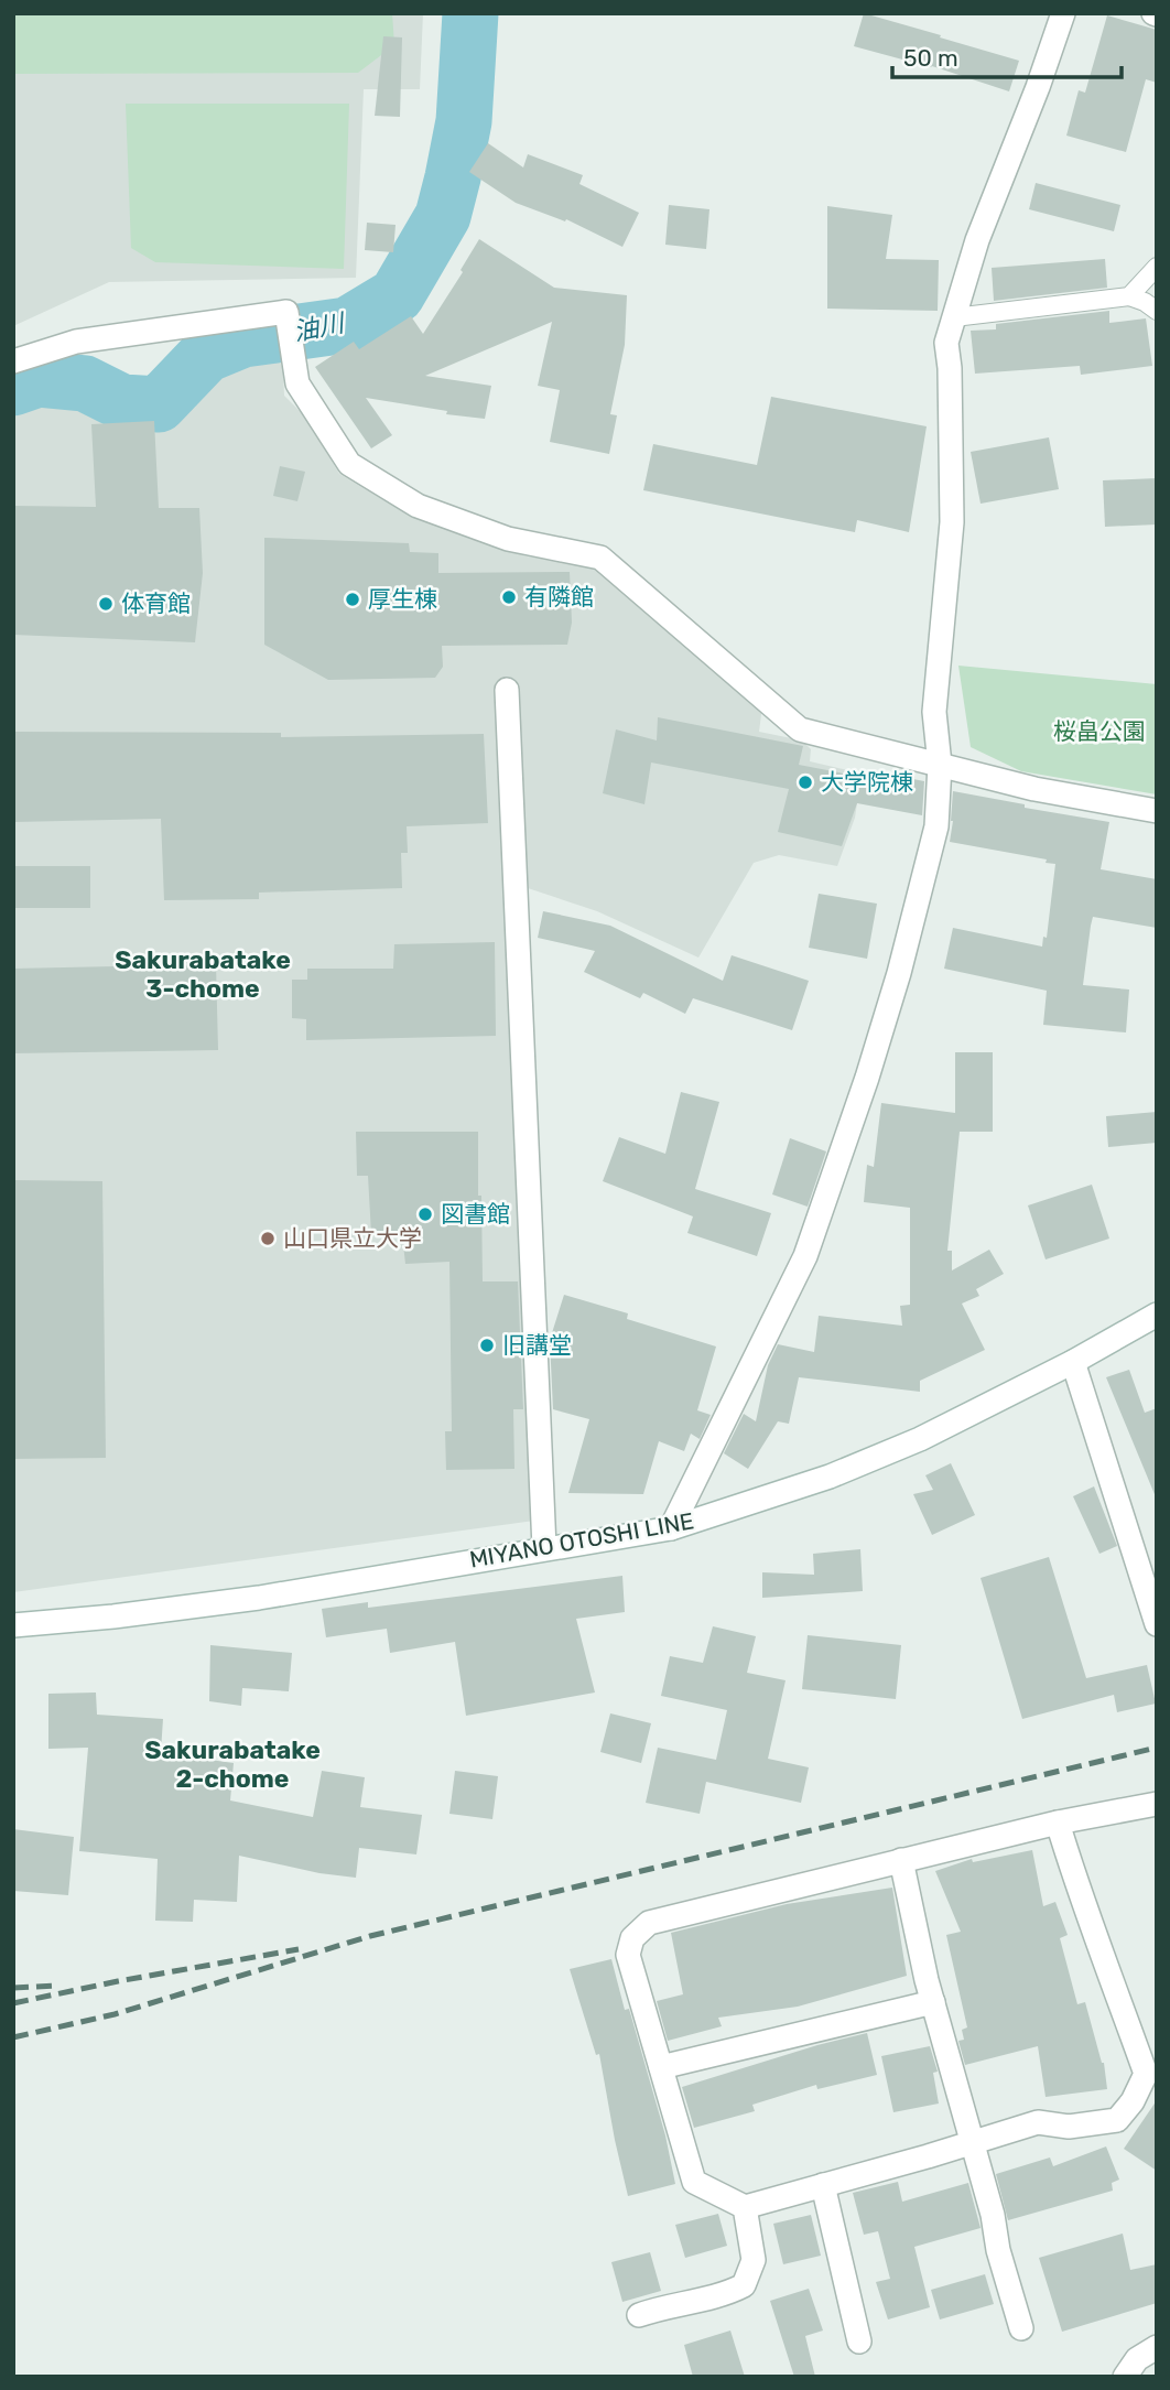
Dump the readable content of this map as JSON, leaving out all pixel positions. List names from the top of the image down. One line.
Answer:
{"streets":{"street":["MIYANO OTOSHI LINE"]},"districts":["Sakurabatake 3-chome","Sakurabatake 2-chome"],"water":["油川"],"parks":["桜畠公園"],"places":["有隣館","厚生棟","体育館","大学院棟","図書館","山口県立大学","旧講堂"],"scale_bar":"50 m"}
